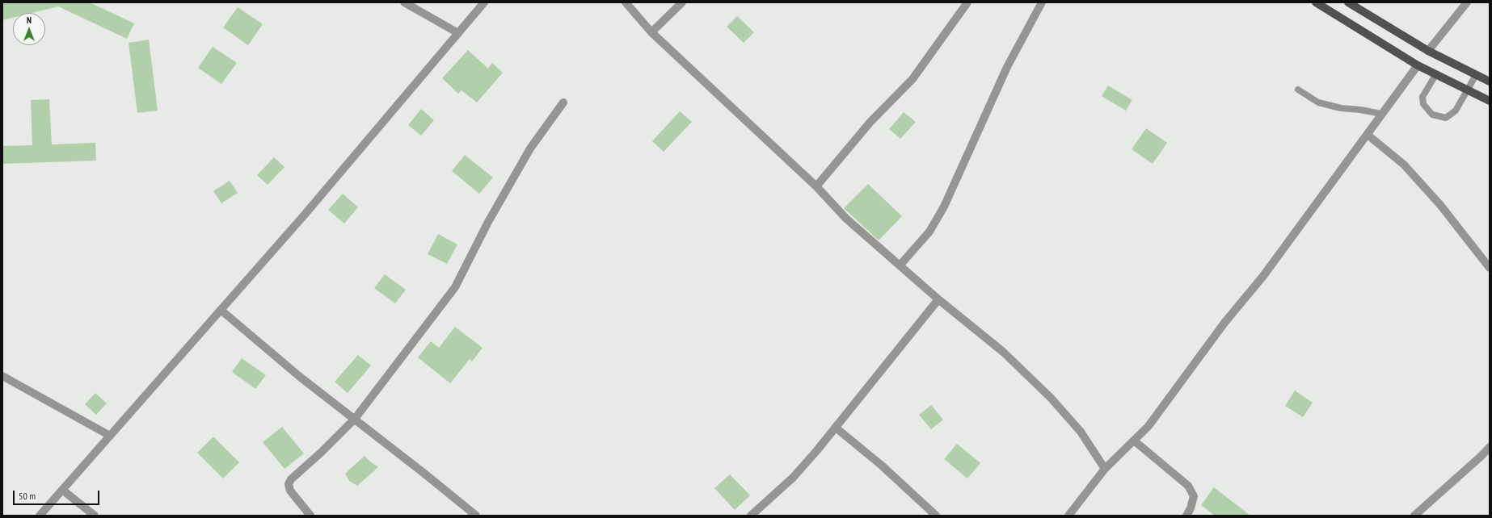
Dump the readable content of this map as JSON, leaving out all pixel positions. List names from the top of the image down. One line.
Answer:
{"scale_bar":"50 m","north":"top"}
